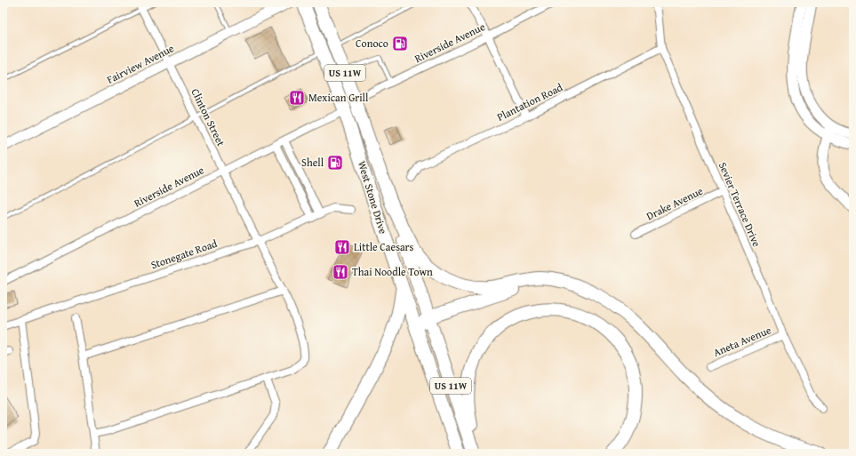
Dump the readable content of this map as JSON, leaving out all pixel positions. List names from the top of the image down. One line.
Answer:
{"streets":{"highway":["US 11W","West Stone Drive"],"street":["Riverside Avenue","Fairview Avenue","Plantation Road","Clinton Street","Drake Avenue","Sevier Terrace Drive","Stonegate Road","Aneta Avenue"]},"crossings":[["Riverside Avenue","Clinton Street"],["Riverside Avenue","West Stone Drive"],["Fairview Avenue","Clinton Street"],["Plantation Road","Sevier Terrace Drive"],["Clinton Street","Stonegate Road"],["Drake Avenue","Sevier Terrace Drive"],["Sevier Terrace Drive","Aneta Avenue"]],"places":{"fuel station":["Conoco","Shell"],"restaurant":["Mexican Grill","Little Caesars","Thai Noodle Town"]}}
